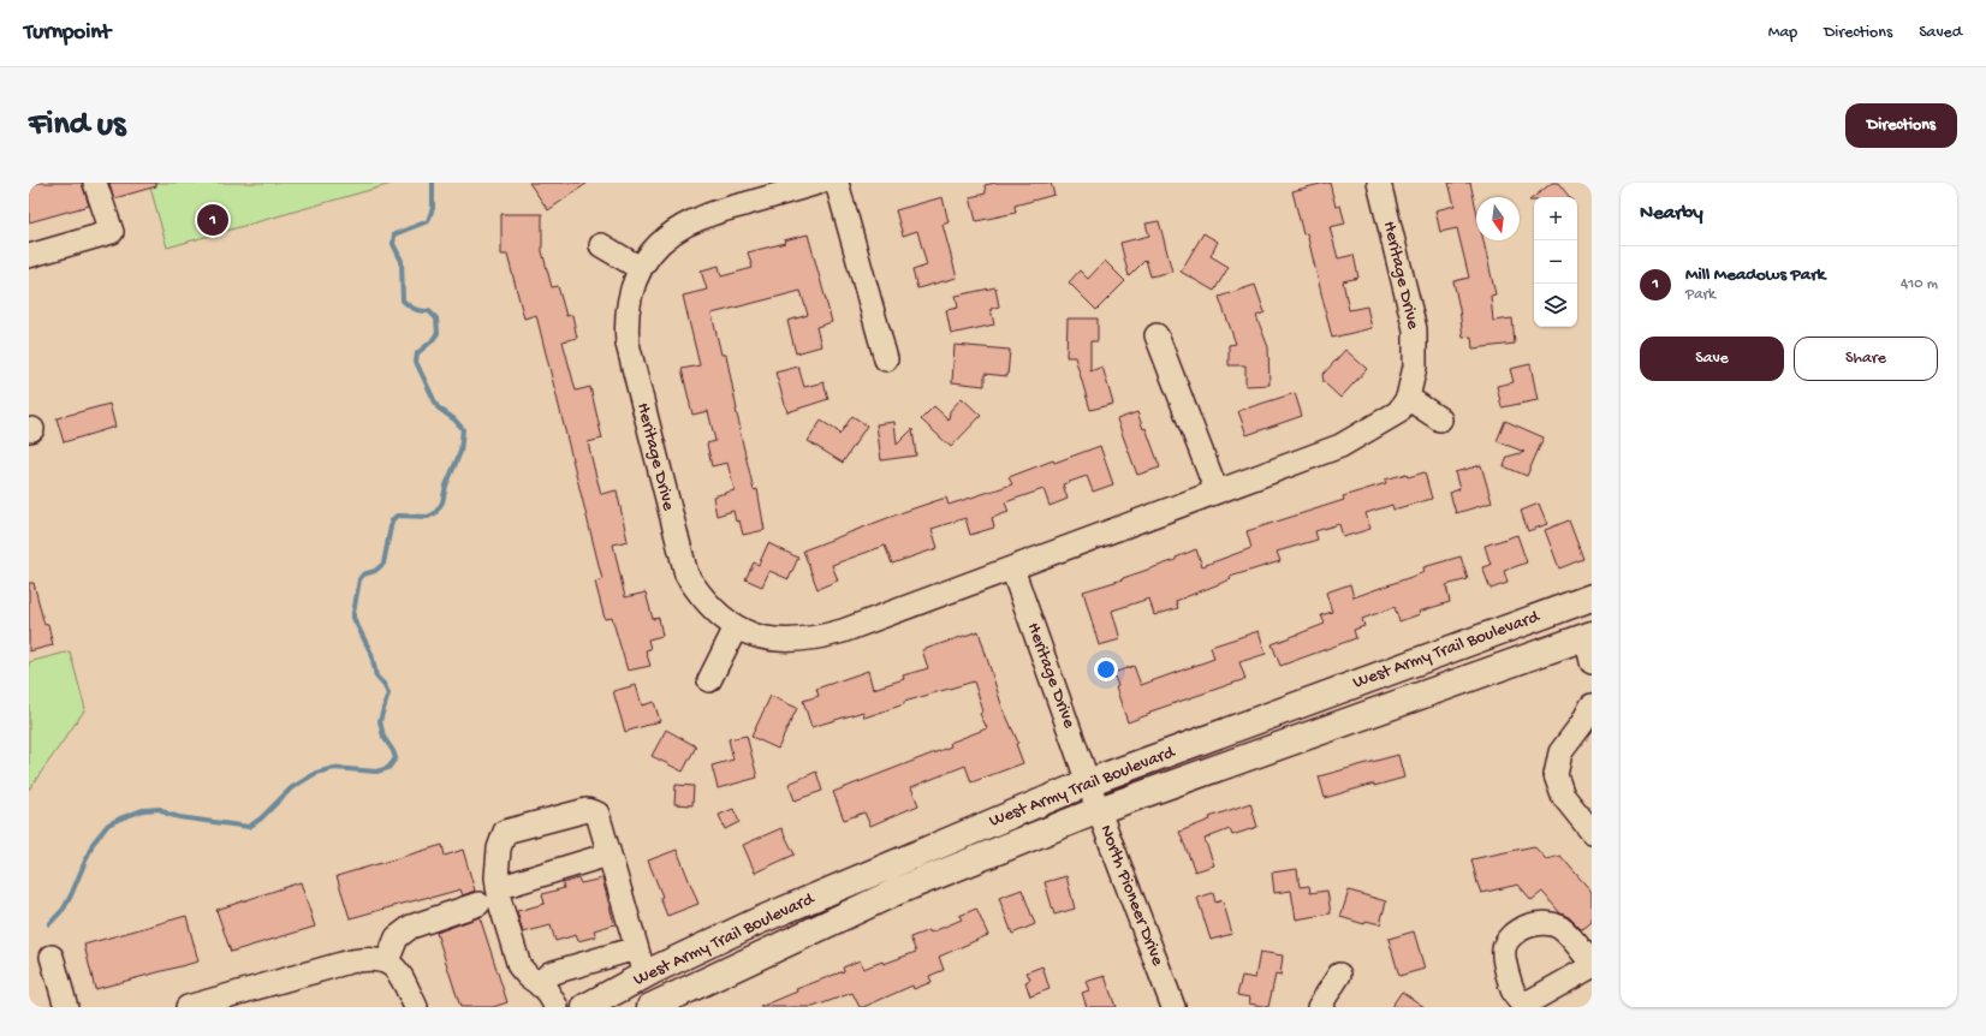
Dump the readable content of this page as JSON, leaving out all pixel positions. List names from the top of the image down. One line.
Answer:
{"streets":{"main road":["West Army Trail Boulevard"],"street":["Heritage Drive","North Pioneer Drive"]},"crossings":[["Heritage Drive","West Army Trail Boulevard"],["Heritage Drive","North Pioneer Drive"],["West Army Trail Boulevard","North Pioneer Drive"]],"north":"bottom","page":{"header":"Turnpoint","nav":["Map","Directions","Saved"],"buttons":["Directions",["Save","Share"]],"title":"Find us","heading":"Nearby","map_buttons":["+","−"],"pins":"1","list":[{"mark":"1","name":"Mill Meadows Park","note":"Park","value":"410 m"}]}}
